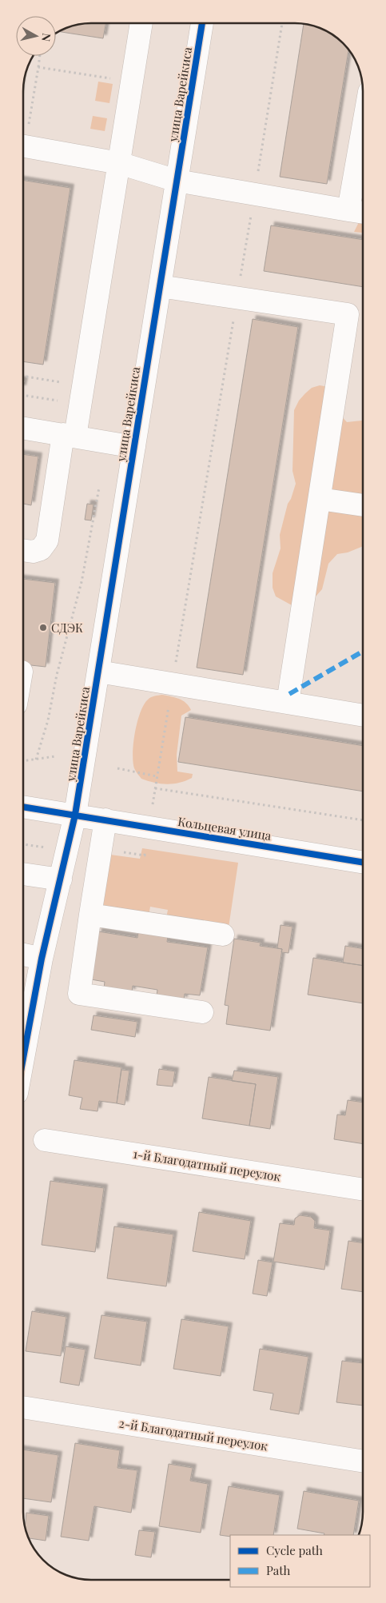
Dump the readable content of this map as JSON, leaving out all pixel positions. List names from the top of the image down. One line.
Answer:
{"streets":{"street":["улица Варейкиса","Кольцевая улица","1-й Благодатный переулок","2-й Благодатный переулок"]},"crossings":[["улица Варейкиса","Кольцевая улица"]],"places":["СДЭК"],"legend":["Cycle path","Path"],"north":"right"}
